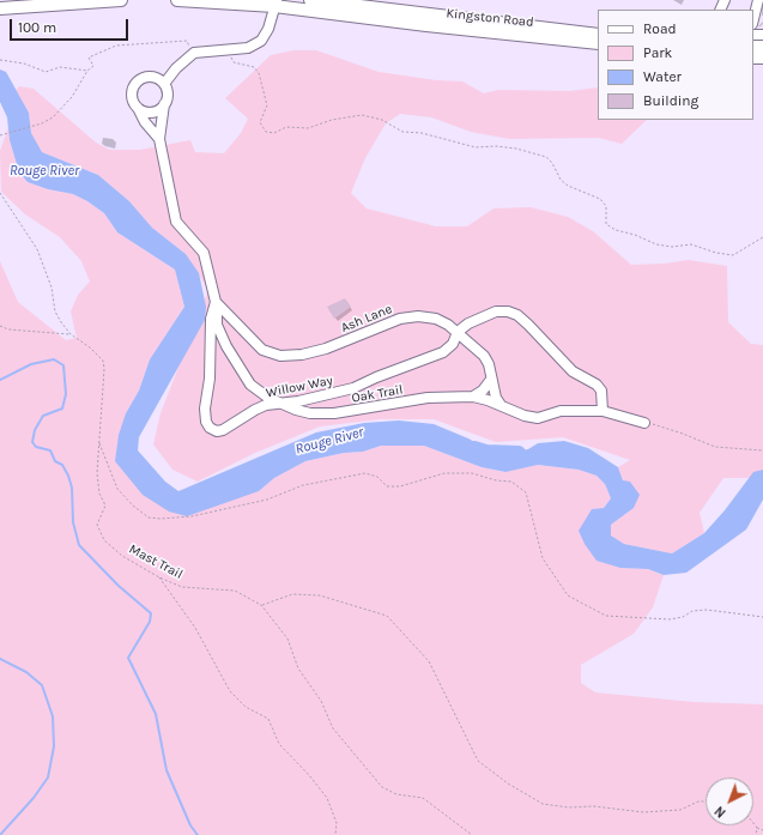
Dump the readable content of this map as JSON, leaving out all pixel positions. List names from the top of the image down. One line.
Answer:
{"streets":{"main road":["Kingston Road"],"street":["Ash Lane","Willow Way","Oak Trail"],"path":["Mast Trail"]},"crossings":[["Ash Lane","Willow Way"],["Ash Lane","Oak Trail"],["Willow Way","Oak Trail"]],"water":["Rouge River"],"legend":["Road","Park","Water","Building"],"scale_bar":"100 m","north":"bottom left"}
